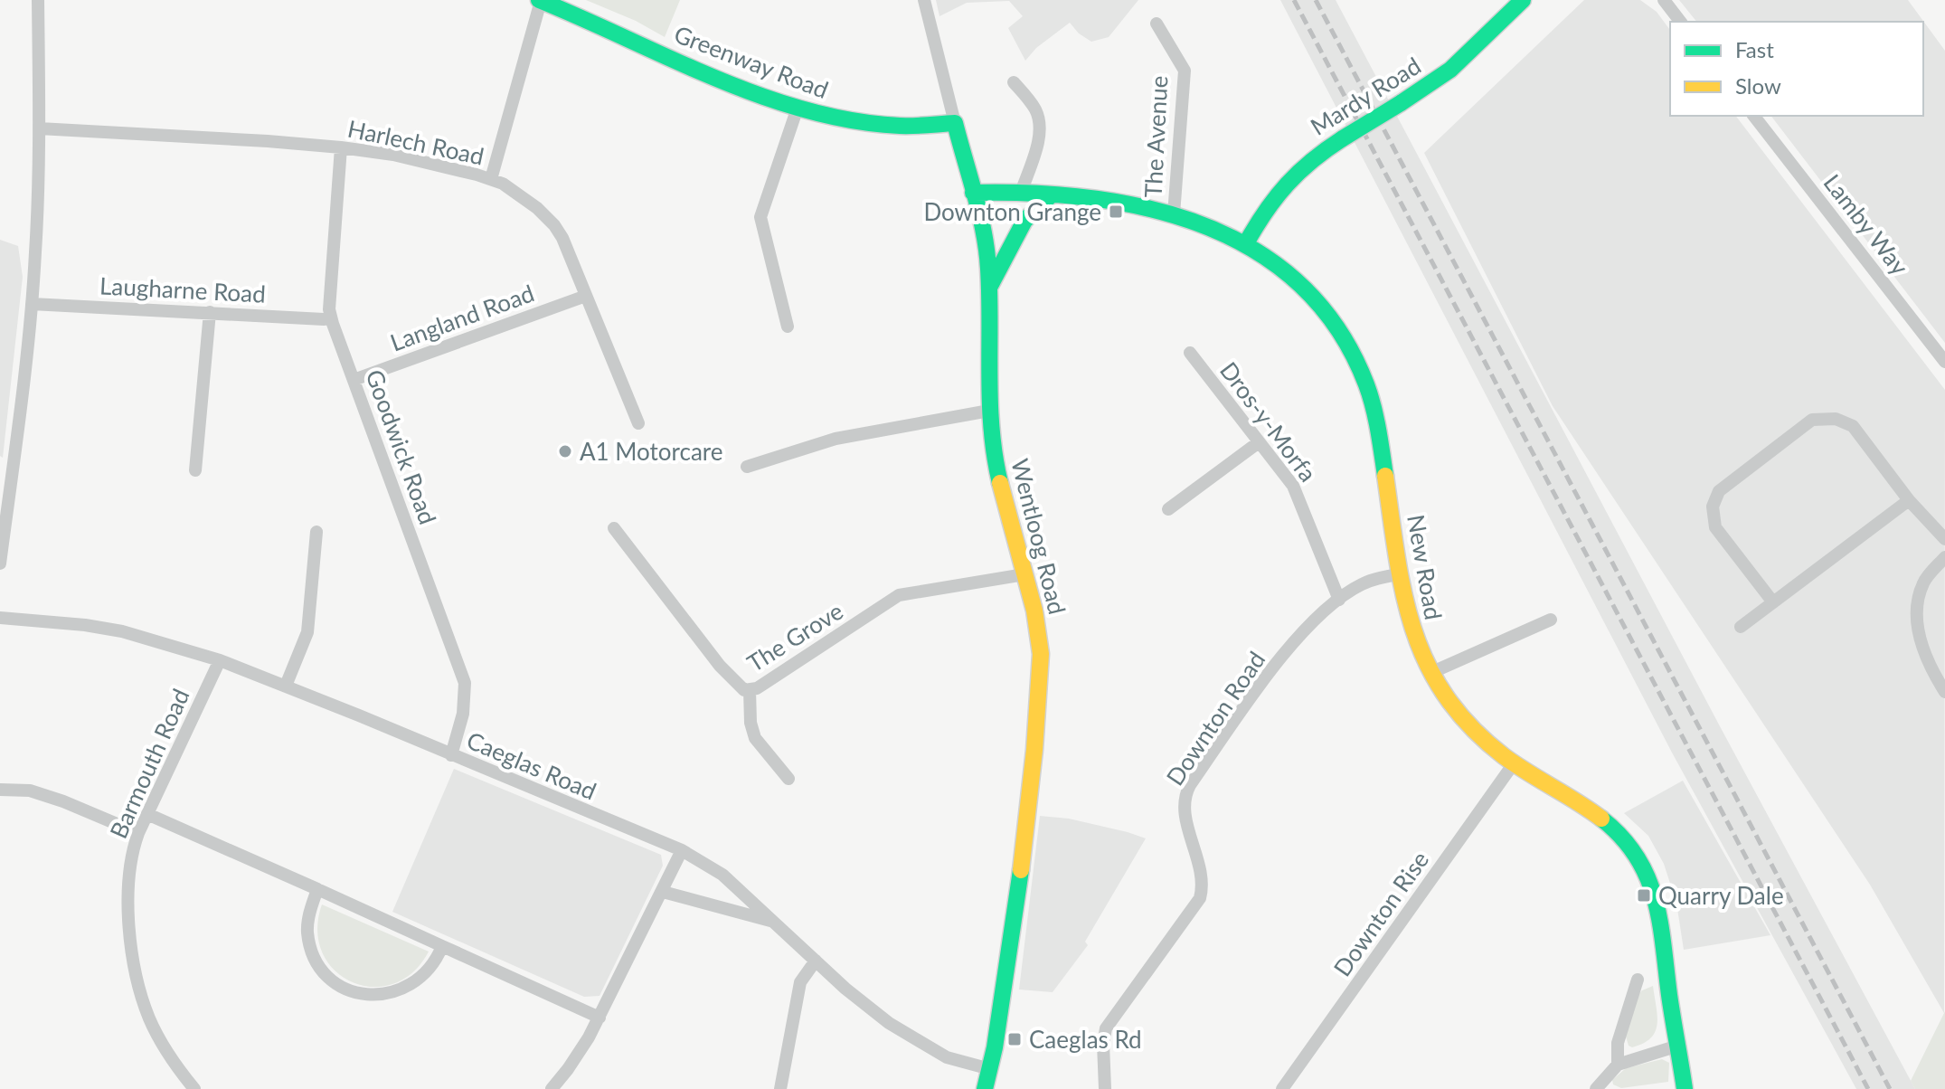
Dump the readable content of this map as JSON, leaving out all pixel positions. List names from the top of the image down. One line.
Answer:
{"streets":{"street":["Greenway Road","Mardy Road","The Avenue","Harlech Road","Lamby Way","Laugharne Road","Langland Road","Dros-y-Morfa","Goodwick Road","Wentloog Road","New Road","The Grove","Downton Road","Barmouth Road","Caeglas Road","Downton Rise"]},"crossings":[["Greenway Road","Wentloog Road"],["Mardy Road","New Road"],["The Avenue","New Road"],["Harlech Road","Langland Road"],["Harlech Road","Goodwick Road"],["Laugharne Road","Goodwick Road"],["Langland Road","Goodwick Road"],["Dros-y-Morfa","Downton Road"],["Goodwick Road","Caeglas Road"],["Wentloog Road","New Road"],["Wentloog Road","The Grove"],["Wentloog Road","Caeglas Road"],["New Road","Downton Road"],["New Road","Downton Rise"],["Barmouth Road","Caeglas Road"]],"places":{"transit":["Downton Grange","Quarry Dale","Caeglas Rd"],"other":["A1 Motorcare"]},"legend":["Fast","Slow"]}
